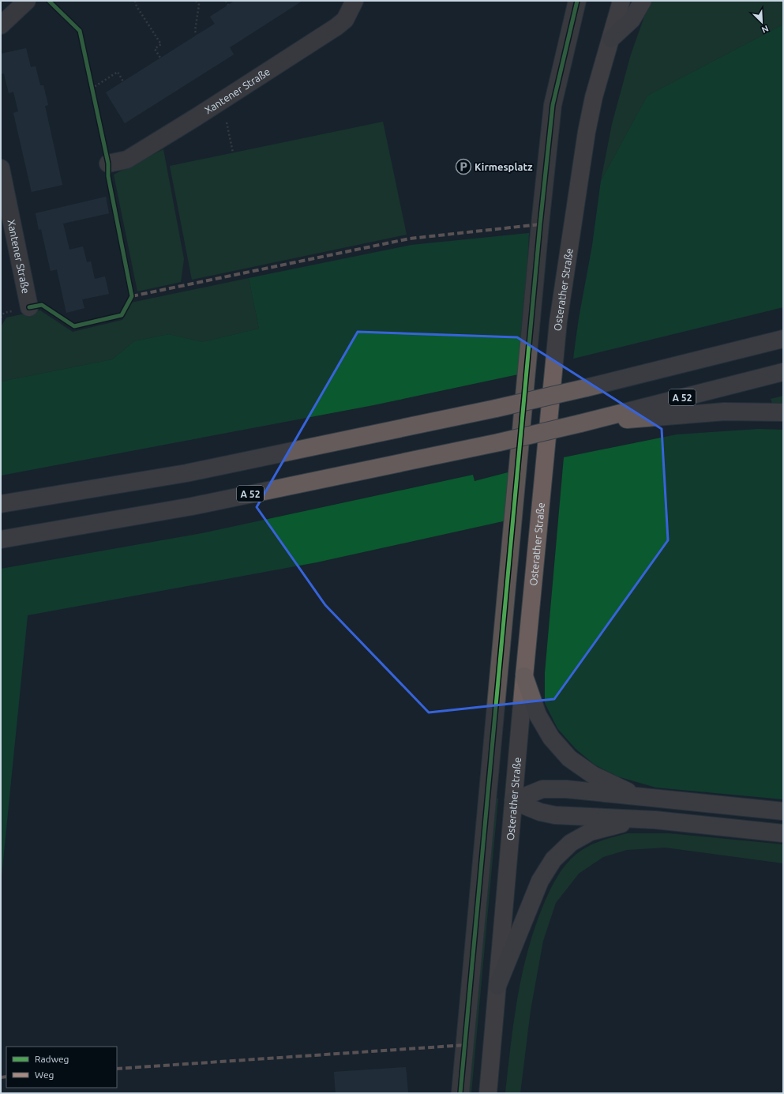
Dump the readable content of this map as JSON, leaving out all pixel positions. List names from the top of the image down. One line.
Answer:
{"streets":{"highway":["A 52"],"main road":["Osterather Straße"],"street":["Xantener Straße"]},"places":{"parking":["Kirmesplatz"]},"legend":["Radweg","Weg"],"north":"bottom right"}
